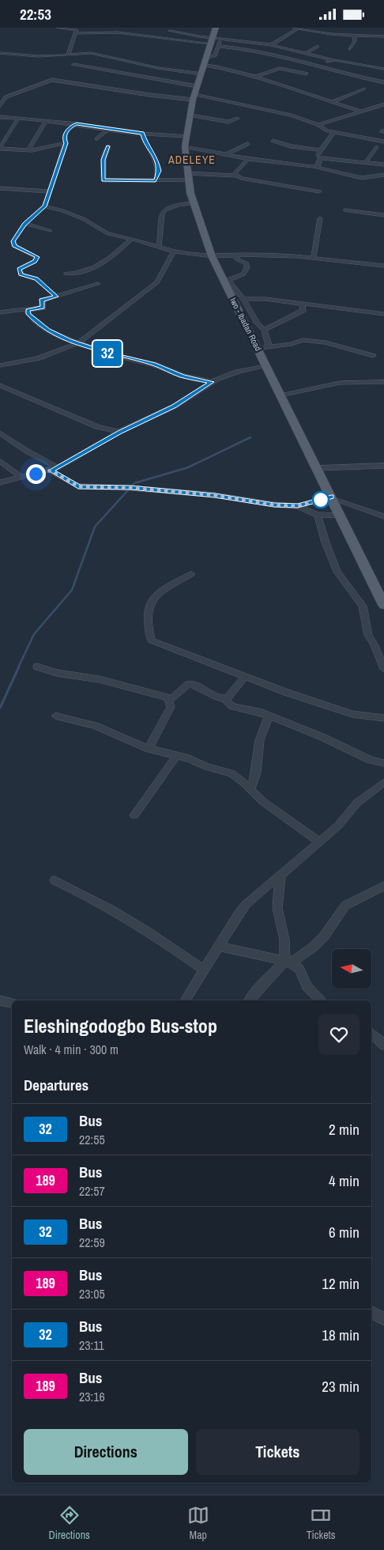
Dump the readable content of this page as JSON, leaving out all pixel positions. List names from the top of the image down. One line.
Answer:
{"streets":{"main road":["Iwo - Ibadan Road"]},"districts":["ADELEYE"],"lines":["bus line 32"],"north":"left","page":{"status":"22:53","on_map":"32","heading":[["Eleshingodogbo Bus-stop","Walk · 4 min · 300 m"],"Departures"],"list":[{"mark":"32","name":"Bus","note":"22:55","value":"2 min"},{"mark":"189","name":"Bus","note":"22:57","value":"4 min"},{"mark":"32","name":"Bus","note":"22:59","value":"6 min"},{"mark":"189","name":"Bus","note":"23:05","value":"12 min"},{"mark":"32","name":"Bus","note":"23:11","value":"18 min"},{"mark":"189","name":"Bus","note":"23:16","value":"23 min"}],"buttons":["Directions","Tickets"],"tabs":["Directions","Map","Tickets"]}}
